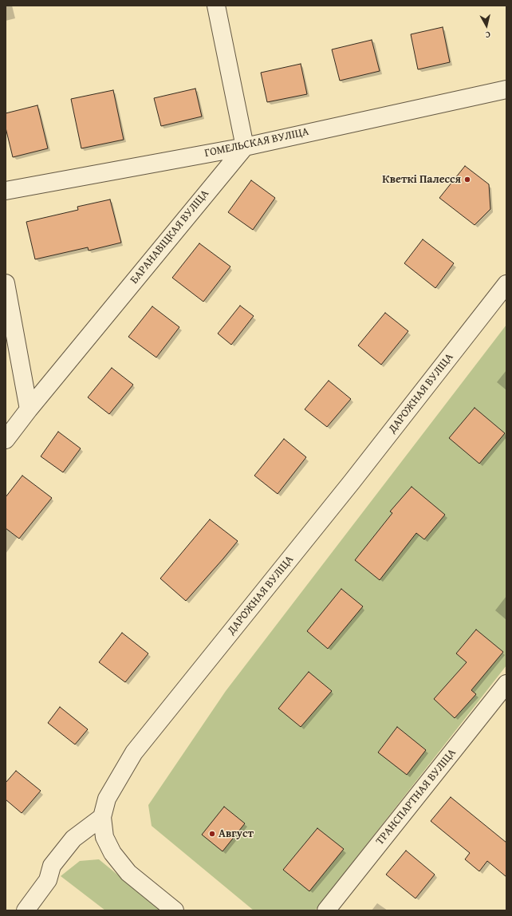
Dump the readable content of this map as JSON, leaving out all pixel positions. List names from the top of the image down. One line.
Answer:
{"streets":{"street":["ГОМЕЛЬСКАЯ ВУЛІЦА","БАРАНАВІЦКАЯ ВУЛІЦА","ДАРОЖНАЯ ВУЛІЦА","ТРАНСПАРТНАЯ ВУЛІЦА"]},"crossings":[["ГОМЕЛЬСКАЯ ВУЛІЦА","БАРАНАВІЦКАЯ ВУЛІЦА"]],"places":["Кветкі Палесся","Август"],"north":"bottom"}
